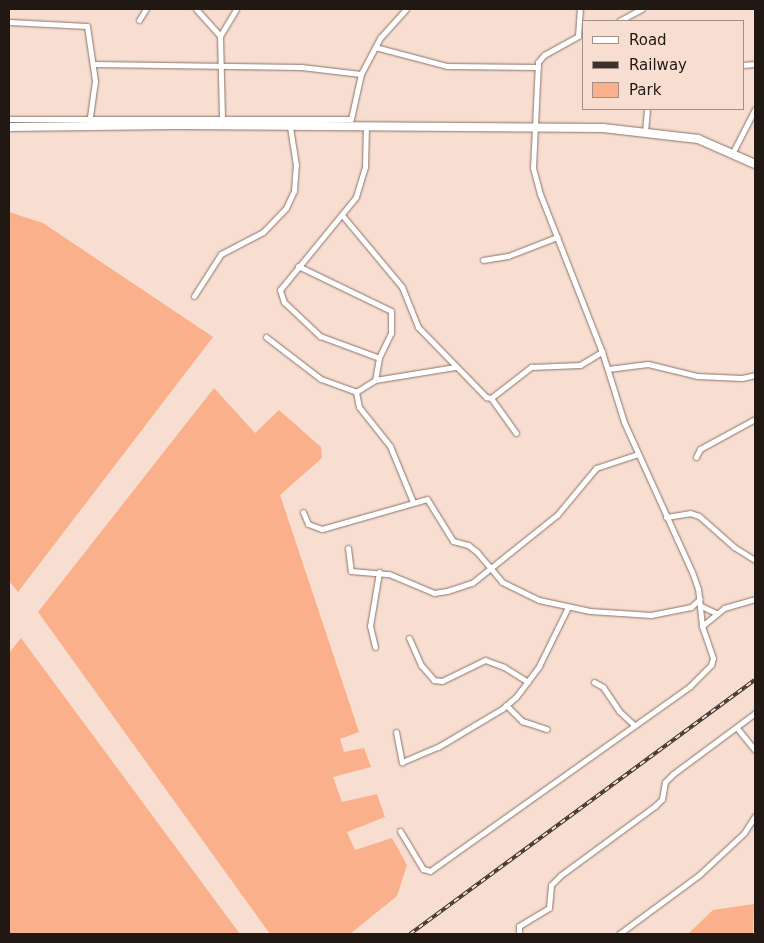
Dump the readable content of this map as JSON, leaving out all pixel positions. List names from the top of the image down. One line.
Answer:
{"legend":["Road","Railway","Park"]}
